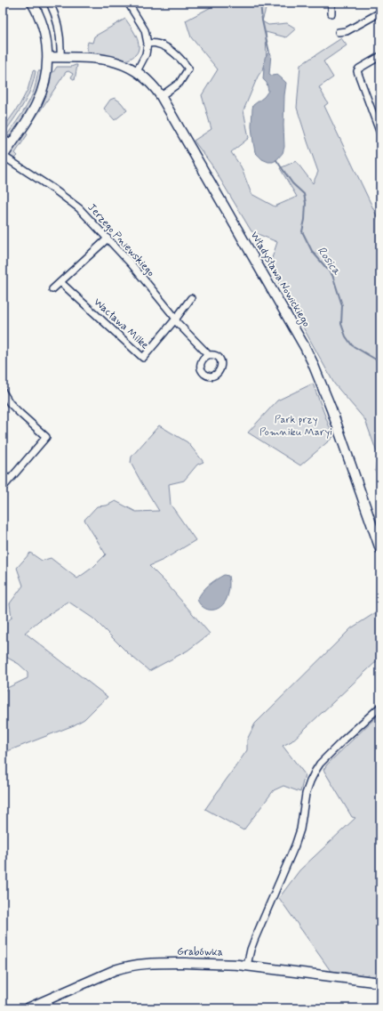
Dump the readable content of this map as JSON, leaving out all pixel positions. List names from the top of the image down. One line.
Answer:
{"streets":{"street":["Jerzego Pniewskiego","Władysława Nowickiego","Wacława Milke","Grabówka"]},"crossings":[["Jerzego Pniewskiego","Wacława Milke"]],"water":["Rosica"],"parks":["Park przy Pomniku Maryi"]}
